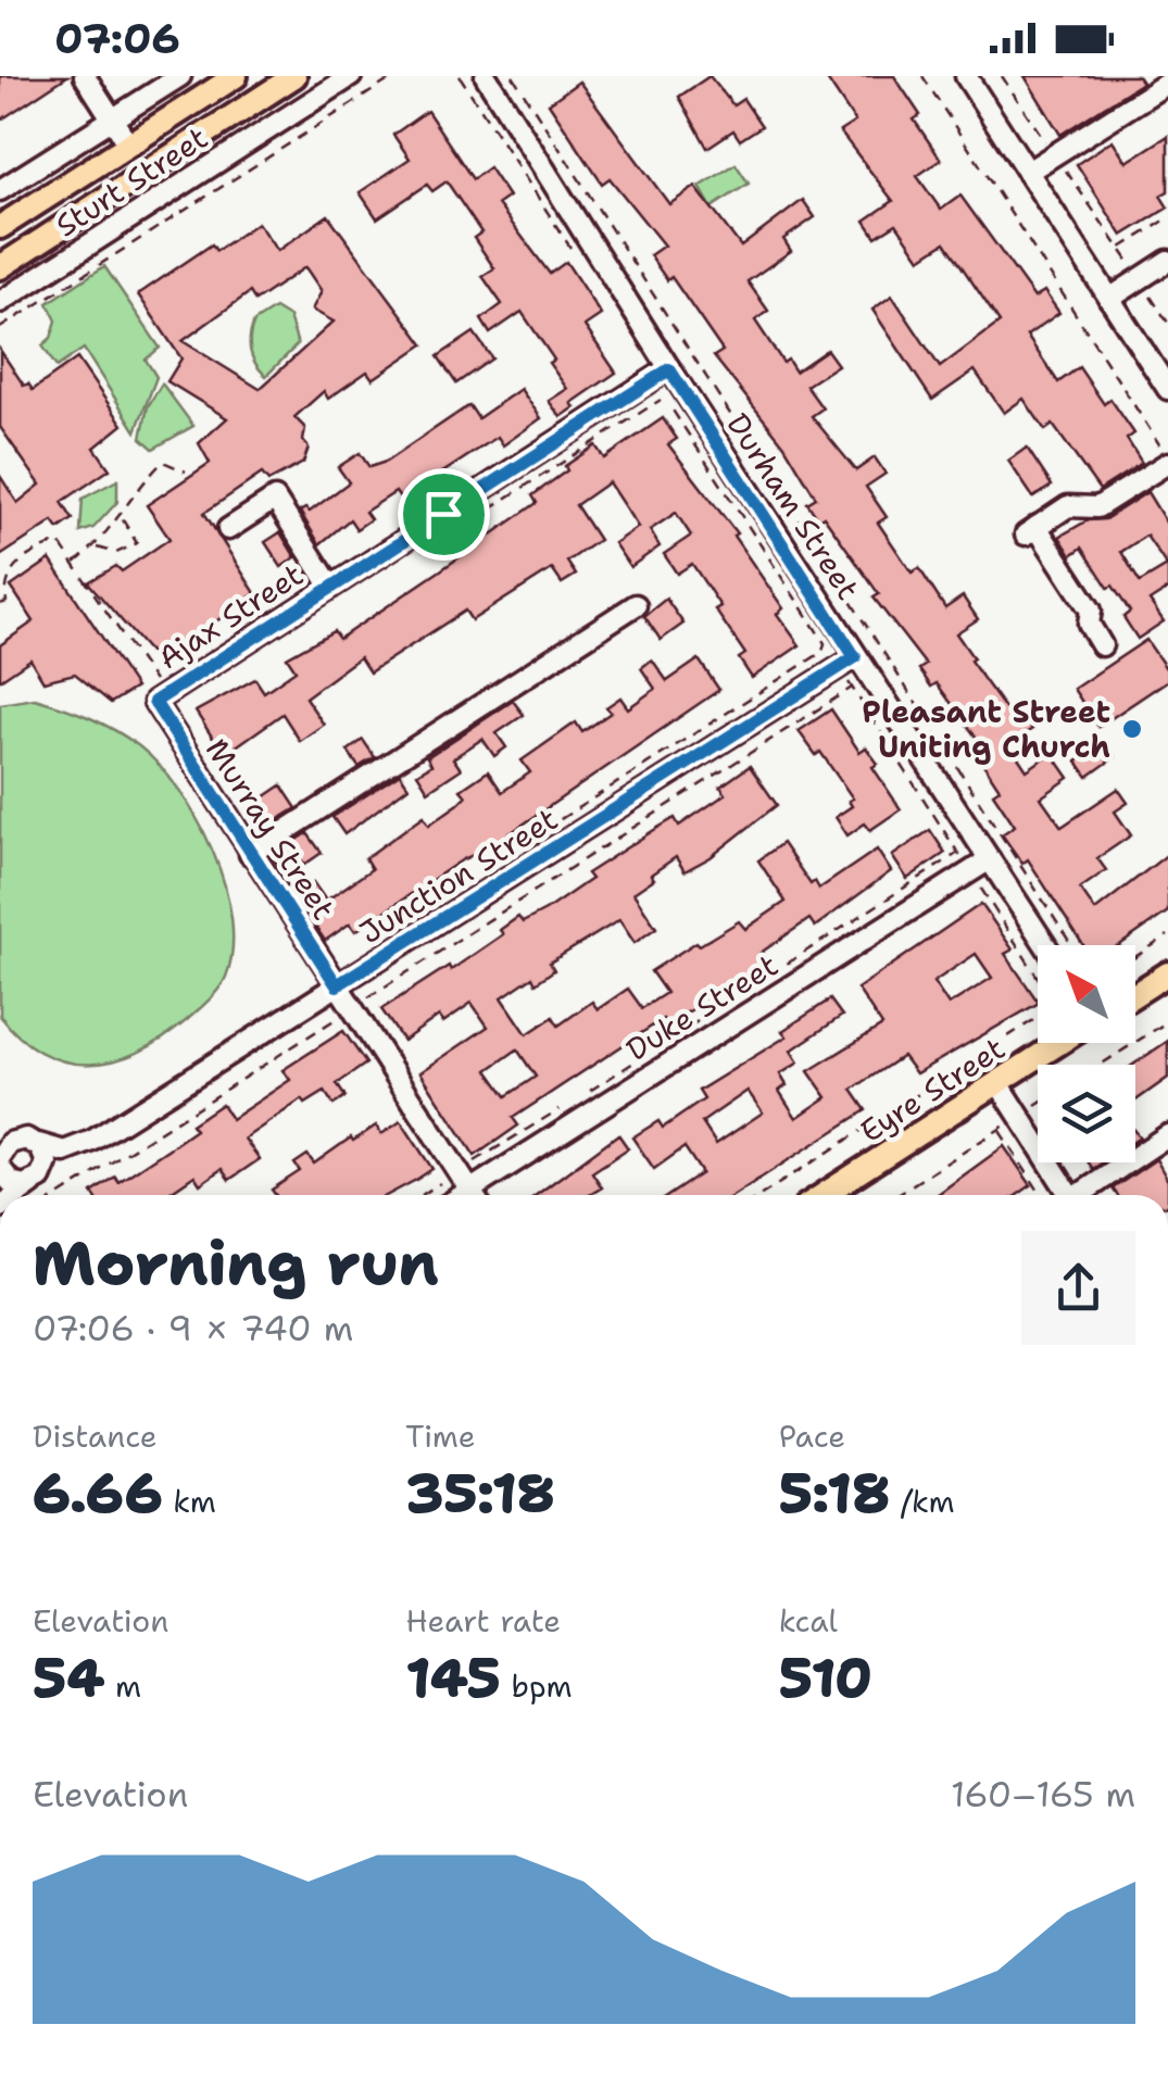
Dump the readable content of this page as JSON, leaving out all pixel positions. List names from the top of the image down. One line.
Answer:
{"streets":{"main road":["Sturt Street","Eyre Street"],"street":["Durham Street","Ajax Street","Murray Street","Junction Street","Duke Street"]},"crossings":[["Durham Street","Ajax Street"],["Durham Street","Junction Street"],["Durham Street","Duke Street"],["Ajax Street","Murray Street"],["Murray Street","Junction Street"]],"places":["Pleasant Street Uniting Church"],"north":"top left","page":{"status":"07:06","heading":["Morning run","07:06 · 9 × 740 m"],"stats":[["Distance","6.66 km"],["Time","35:18"],["Pace","5:18 /km"],["Elevation","54 m"],["Heart rate","145 bpm"],["kcal","510"]],"chart":["Elevation","160–165 m"]}}
